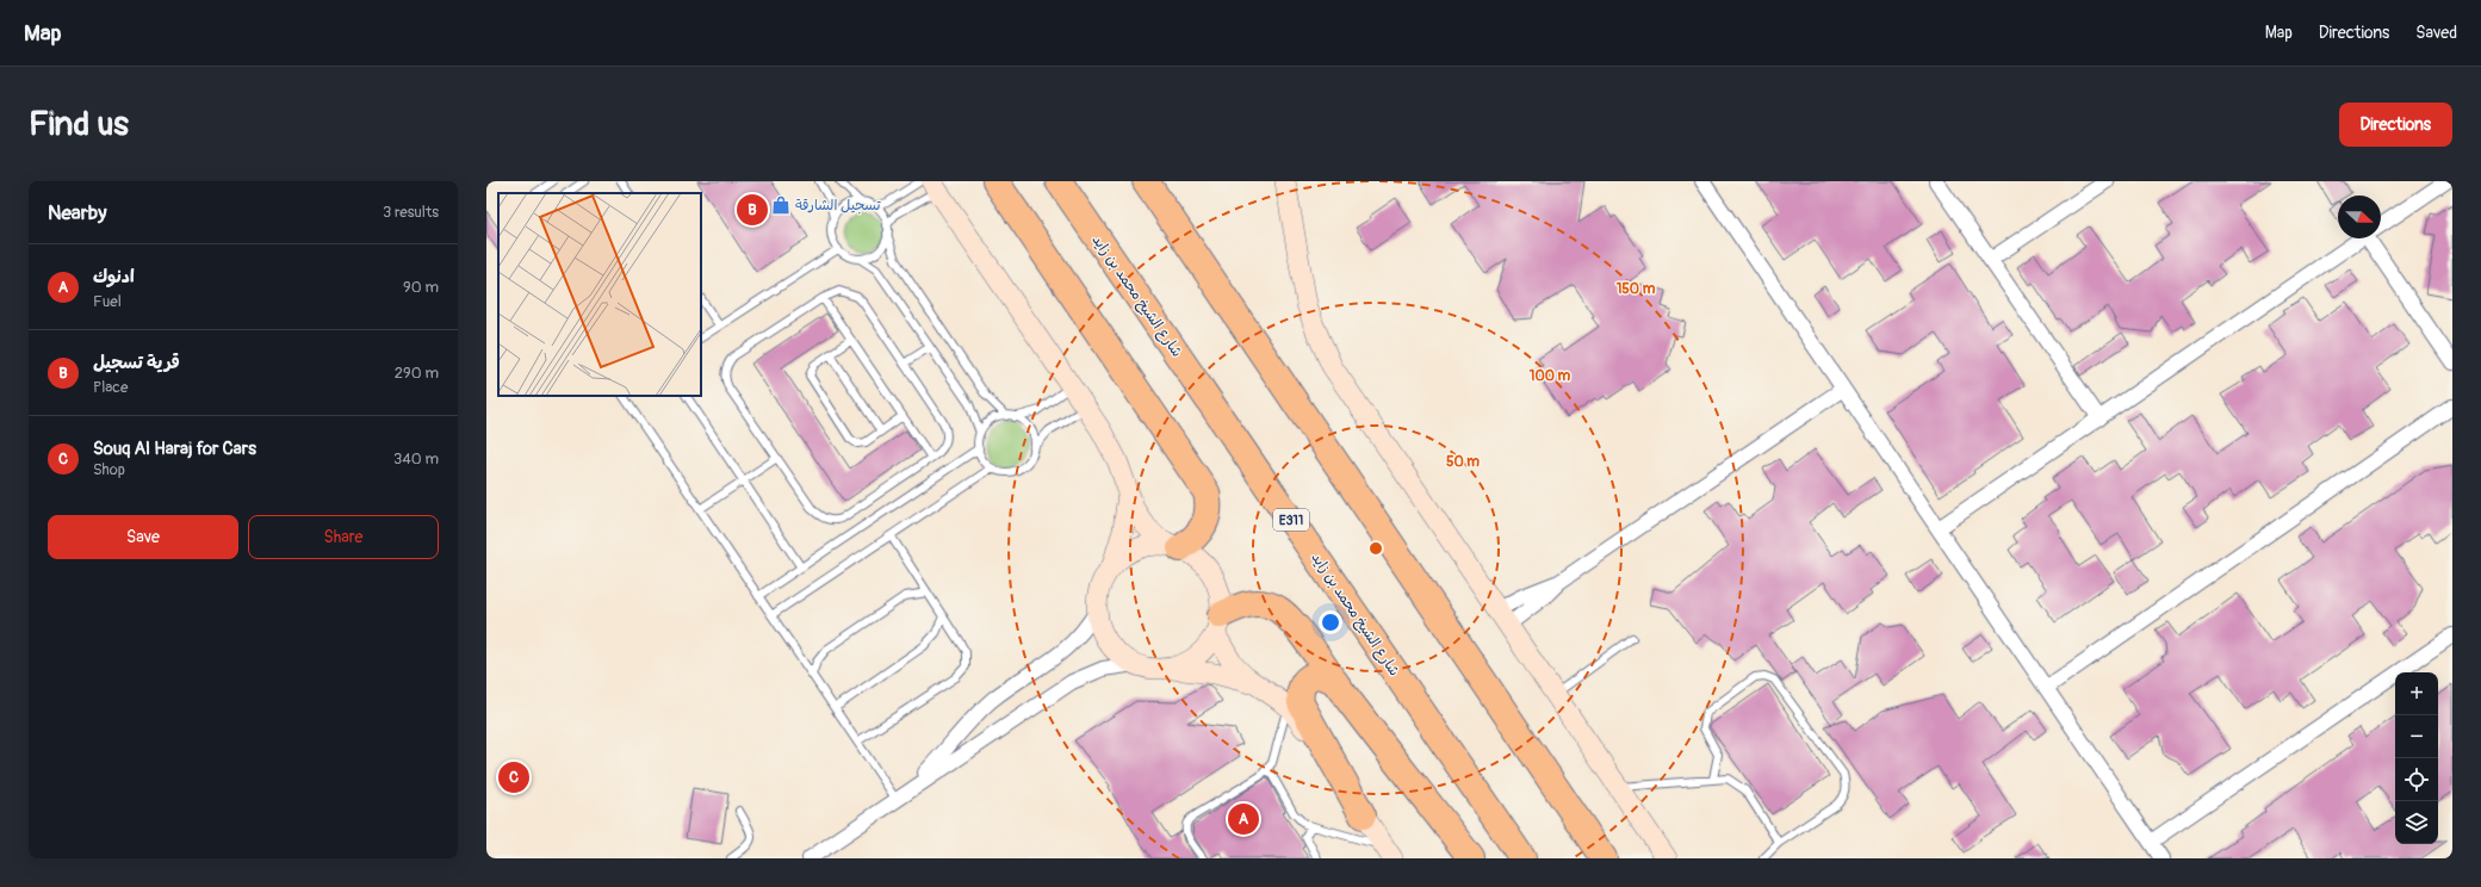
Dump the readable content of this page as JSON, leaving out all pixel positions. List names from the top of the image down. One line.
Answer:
{"streets":{"highway":["شارع الشيخ محمد بن زايد","E311"]},"places":{"shop":["تسجيل الشارقة"]},"north":"right","page":{"header":"Map","nav":["Map","Directions","Saved"],"buttons":["Directions",["Save","Share"]],"title":"Find us","heading":["Nearby","3 results"],"pins":["B","C","A"],"list":[{"mark":"A","name":"ادنوك","note":"Fuel","value":"90 m"},{"mark":"B","name":"قرية تسجيل","note":"Place","value":"290 m"},{"mark":"C","name":"Souq Al Haraj for Cars","note":"Shop","value":"340 m"}],"map_buttons":["+","−"]},"rings":["150 m","100 m","50 m"]}
